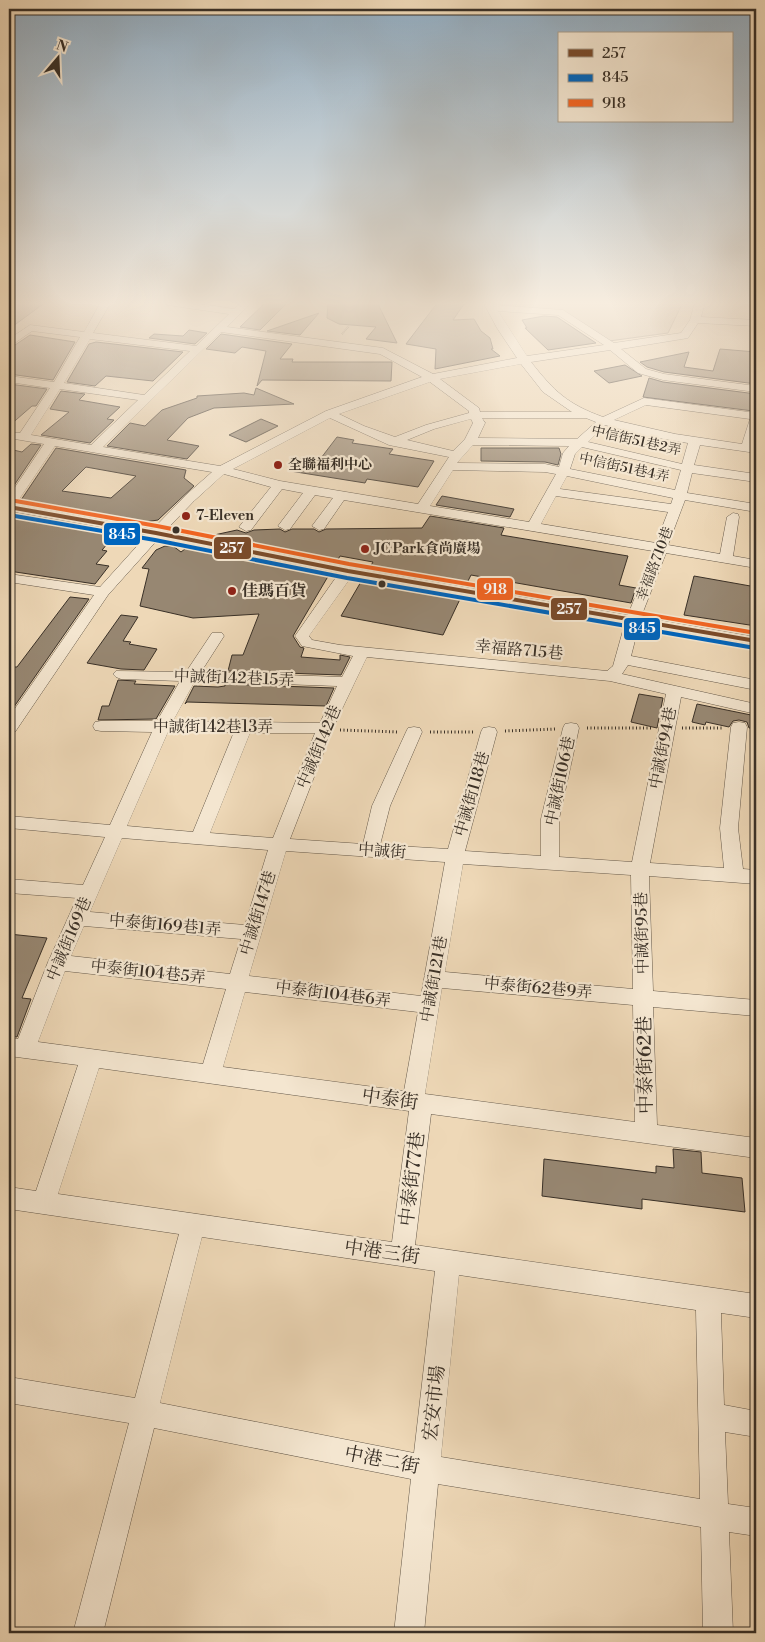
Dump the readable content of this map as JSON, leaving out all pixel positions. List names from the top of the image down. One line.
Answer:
{"streets":{"street":["中信街51巷2弄","中信街51巷4弄","幸福路710巷","幸福路715巷","中誠街142巷15弄","中誠街142巷13弄","中誠街142巷","中誠街94巷","中誠街106巷","中誠街118巷","中誠街","中誠街147巷","中泰街169巷1弄","中誠街95巷","中誠街169巷","中泰街104巷5弄","中誠街121巷","中泰街62巷9弄","中泰街104巷6弄","中泰街62巷","中泰街","中泰街77巷","中港三街","宏安市場","中港二街"]},"crossings":[["中信街51巷2弄","幸福路710巷"],["中信街51巷4弄","幸福路710巷"],["幸福路715巷","中誠街142巷"],["幸福路715巷","中誠街94巷"],["中誠街142巷15弄","中誠街142巷"],["中誠街142巷15弄","中誠街169巷"],["中誠街142巷13弄","中誠街142巷"],["中誠街142巷13弄","中誠街169巷"],["中誠街142巷","中誠街"],["中誠街142巷","中誠街147巷"],["中誠街94巷","中誠街"],["中誠街94巷","中誠街95巷"],["中誠街106巷","中誠街"],["中誠街118巷","中誠街"],["中誠街118巷","中誠街121巷"],["中誠街","中誠街147巷"],["中誠街","中誠街95巷"],["中誠街","中誠街169巷"],["中誠街","中誠街121巷"],["中誠街147巷","中泰街169巷1弄"],["中誠街147巷","中泰街104巷5弄"],["中誠街147巷","中泰街104巷6弄"],["中誠街147巷","中泰街"],["中泰街169巷1弄","中誠街169巷"],["中誠街95巷","中泰街62巷9弄"],["中誠街95巷","中泰街62巷"],["中誠街169巷","中泰街104巷5弄"],["中誠街169巷","中泰街"],["中泰街104巷5弄","中泰街104巷6弄"],["中誠街121巷","中泰街62巷9弄"],["中誠街121巷","中泰街104巷6弄"],["中誠街121巷","中泰街"],["中誠街121巷","中泰街77巷"],["中泰街62巷9弄","中泰街62巷"],["中泰街62巷","中泰街"],["中泰街","中泰街77巷"],["中泰街77巷","中港三街"],["中港三街","宏安市場"],["宏安市場","中港二街"]],"places":["全聯福利中心","7-Eleven","JC Park食尚廣場","佳瑪百貨"],"lines":["transit line 918","transit line 257","transit line 845"],"legend":["257","845","918"],"north":"top"}
